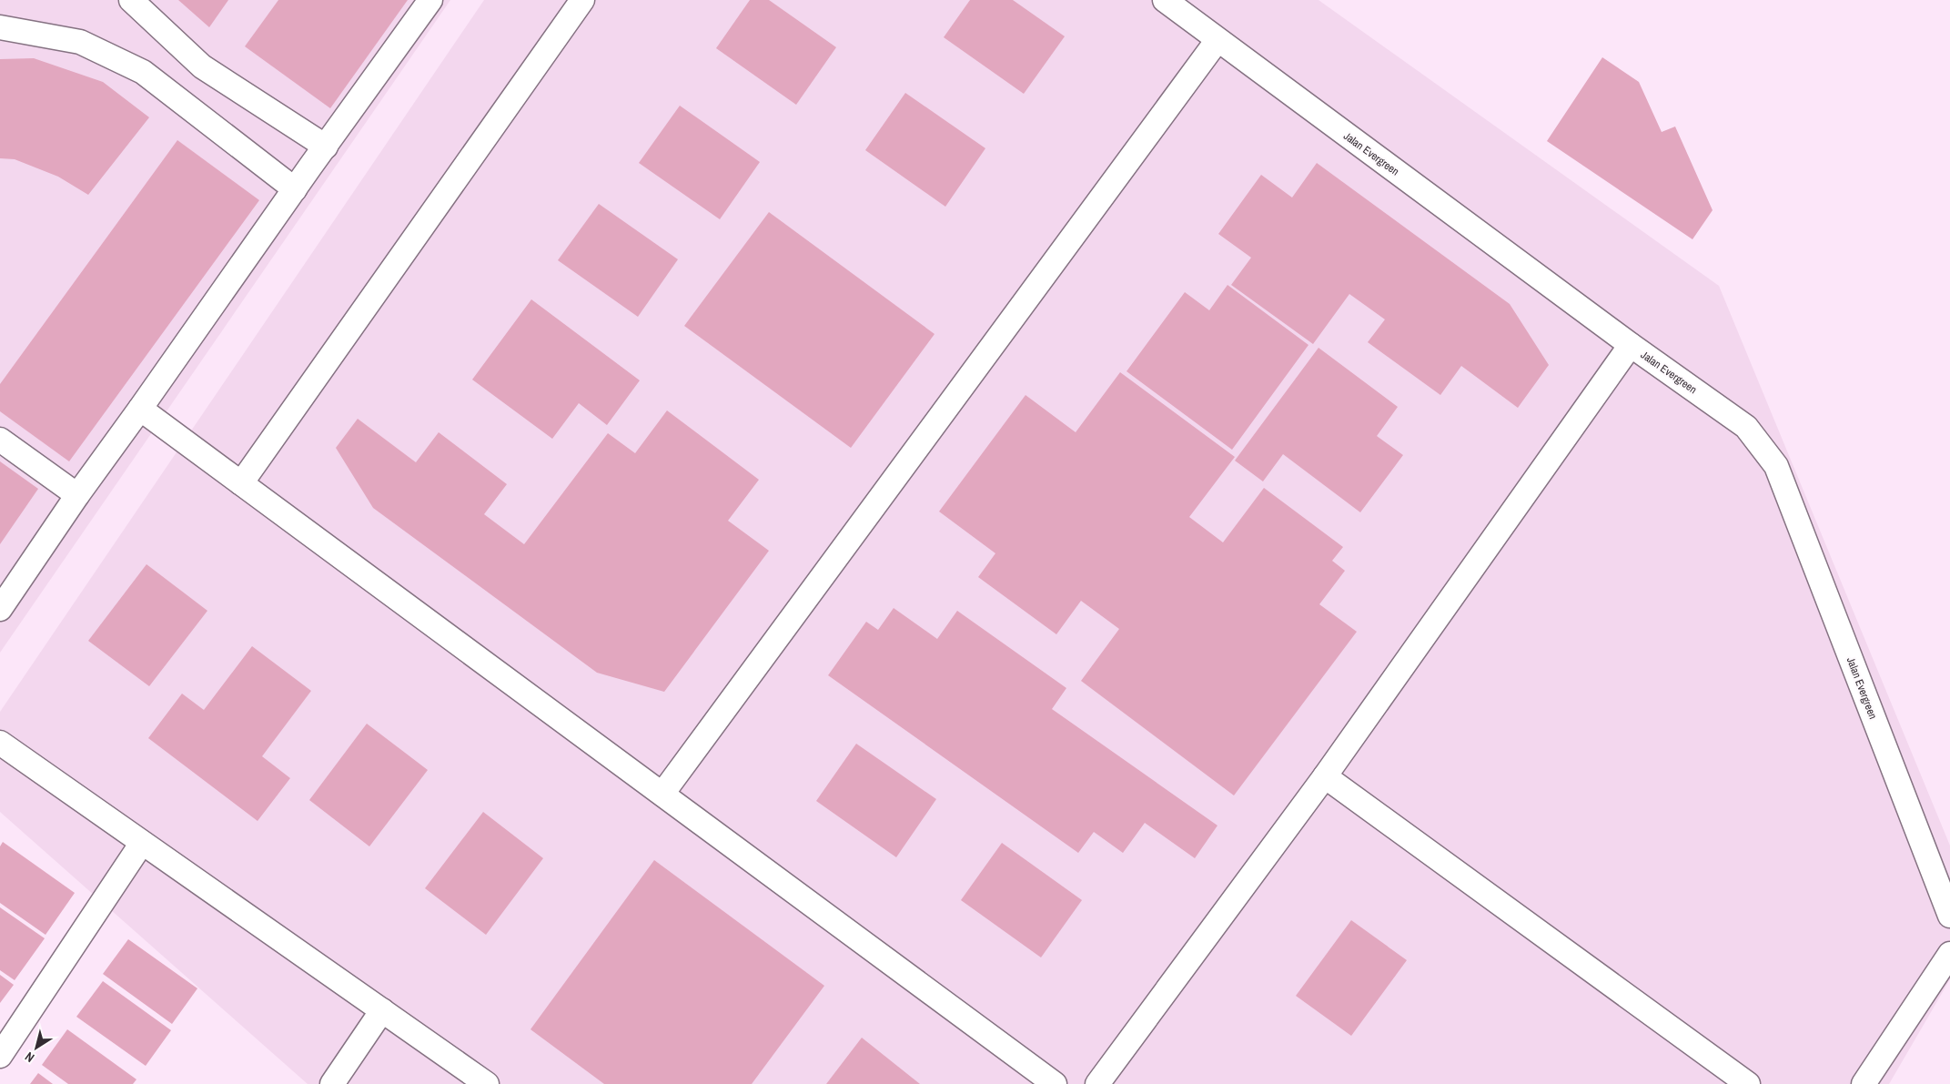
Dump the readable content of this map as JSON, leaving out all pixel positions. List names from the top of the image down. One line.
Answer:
{"streets":{"street":["Jalan Evergreen"]},"north":"bottom left"}
